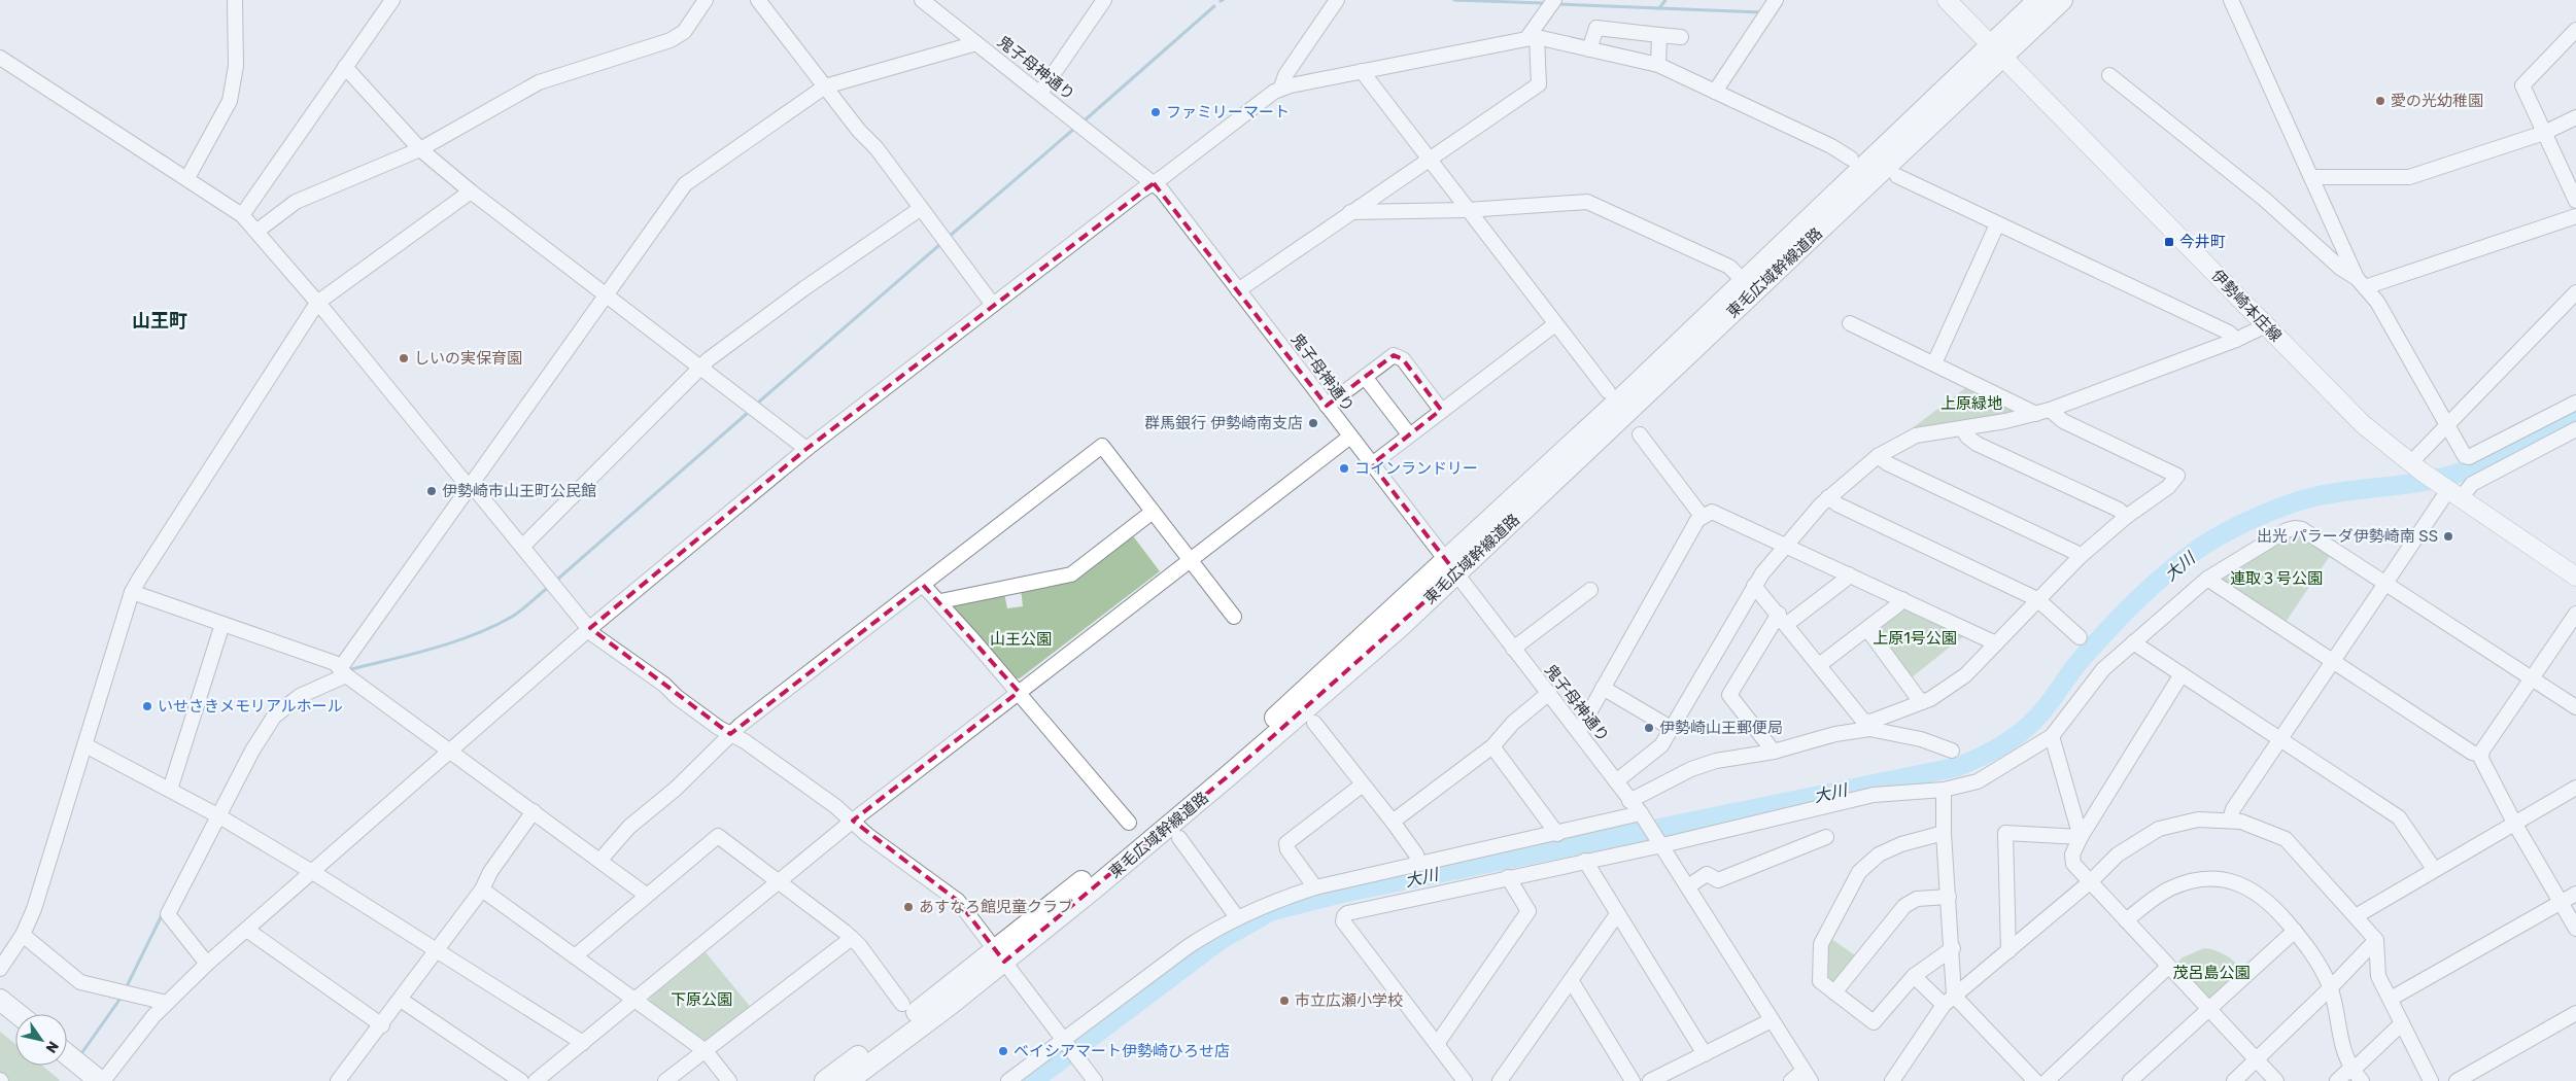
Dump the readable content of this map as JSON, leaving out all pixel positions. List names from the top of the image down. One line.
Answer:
{"streets":{"highway":["東毛広域幹線道路"],"main road":["伊勢崎本庄線"],"street":["鬼子母神通り"]},"crossings":[["鬼子母神通り","東毛広域幹線道路"],["東毛広域幹線道路","伊勢崎本庄線"]],"districts":["山王町"],"water":["大川"],"parks":["上原緑地","連取３号公園","上原1号公園","山王公園","茂呂島公園","下原公園"],"places":{"other":["愛の光幼稚園","ファミリーマート","しいの実保育園","群馬銀行 伊勢崎南支店","コインランドリー","伊勢崎市山王町公民館","出光 パラーダ伊勢崎南 SS","いせさきメモリアルホール","伊勢崎山王郵便局","あすなろ館児童クラブ","市立広瀬小学校","ベイシアマート伊勢崎ひろせ店"],"transit":["今井町"]},"north":"bottom right"}
